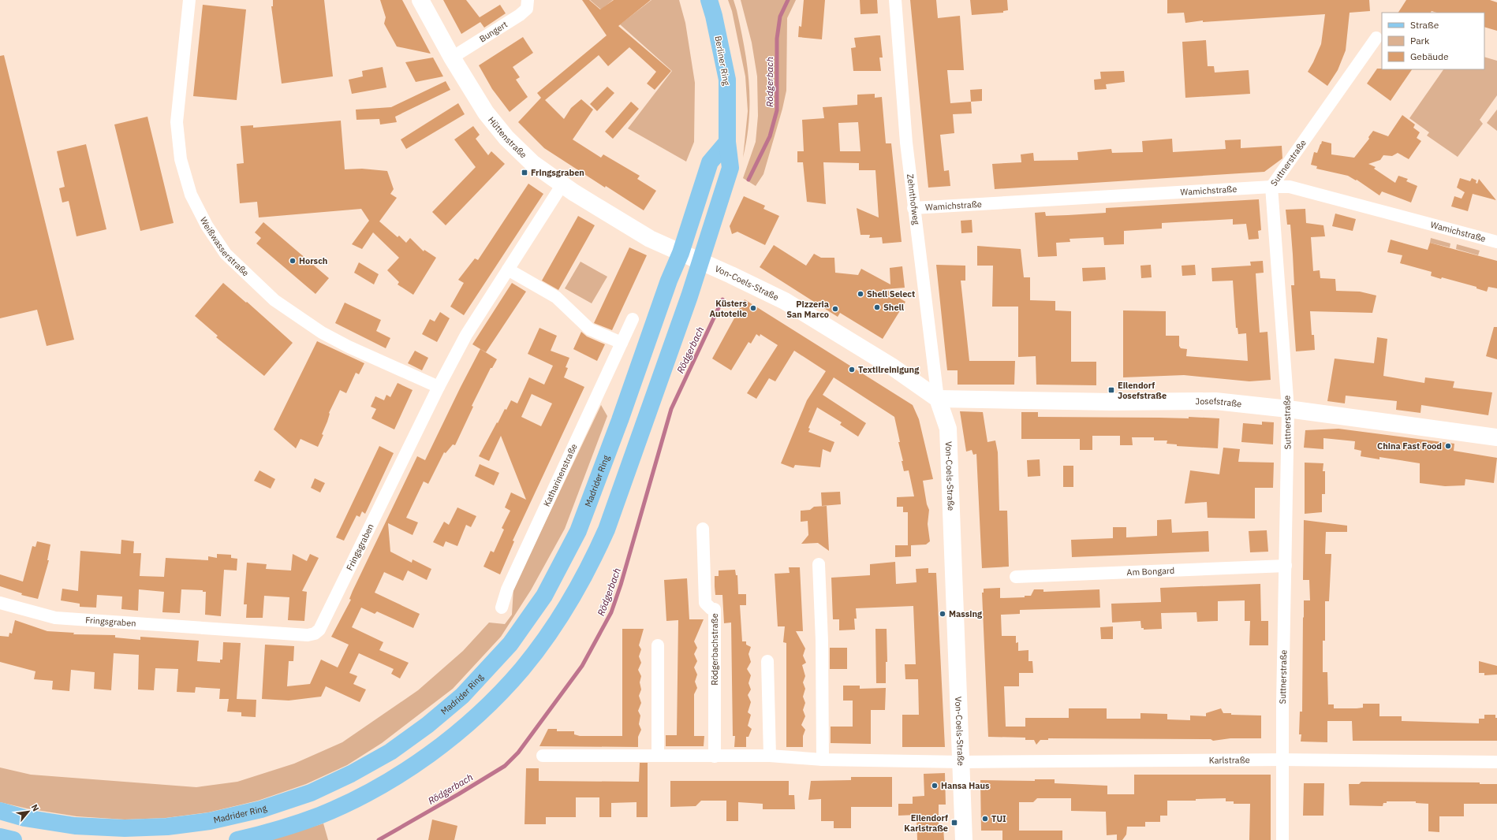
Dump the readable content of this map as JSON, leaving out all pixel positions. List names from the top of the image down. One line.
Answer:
{"streets":{"main road":["Berliner Ring","Madrider Ring"],"street":["Bungert","Hüttenstraße","Suttnerstraße","Wamichstraße","Zehnthofweg","Weißwasserstraße","Von-Coels-Straße","Josefstraße","Katharinenstraße","Fringsgraben","Am Bongard","Rödgerbachstraße","Karlstraße"]},"crossings":[["Bungert","Hüttenstraße"],["Berliner Ring","Hüttenstraße"],["Berliner Ring","Von-Coels-Straße"],["Berliner Ring","Madrider Ring"],["Hüttenstraße","Von-Coels-Straße"],["Hüttenstraße","Madrider Ring"],["Hüttenstraße","Fringsgraben"],["Suttnerstraße","Wamichstraße"],["Suttnerstraße","Josefstraße"],["Suttnerstraße","Am Bongard"],["Suttnerstraße","Karlstraße"],["Wamichstraße","Zehnthofweg"],["Zehnthofweg","Von-Coels-Straße"],["Zehnthofweg","Josefstraße"],["Weißwasserstraße","Fringsgraben"],["Von-Coels-Straße","Josefstraße"],["Von-Coels-Straße","Madrider Ring"],["Von-Coels-Straße","Karlstraße"]],"water":["Rödgerbach"],"places":{"transit":["Fringsgraben","Eilendorf Josefstraße","Eilendorf Karlstraße"],"other":["Horsch","Shell Select","Shell","Küsters Autoteile","Pizzeria San Marco","Textilreinigung","China Fast Food","Massing","Hansa Haus","TUI"]},"legend":["Straße","Park","Gebäude"],"north":"top right"}
